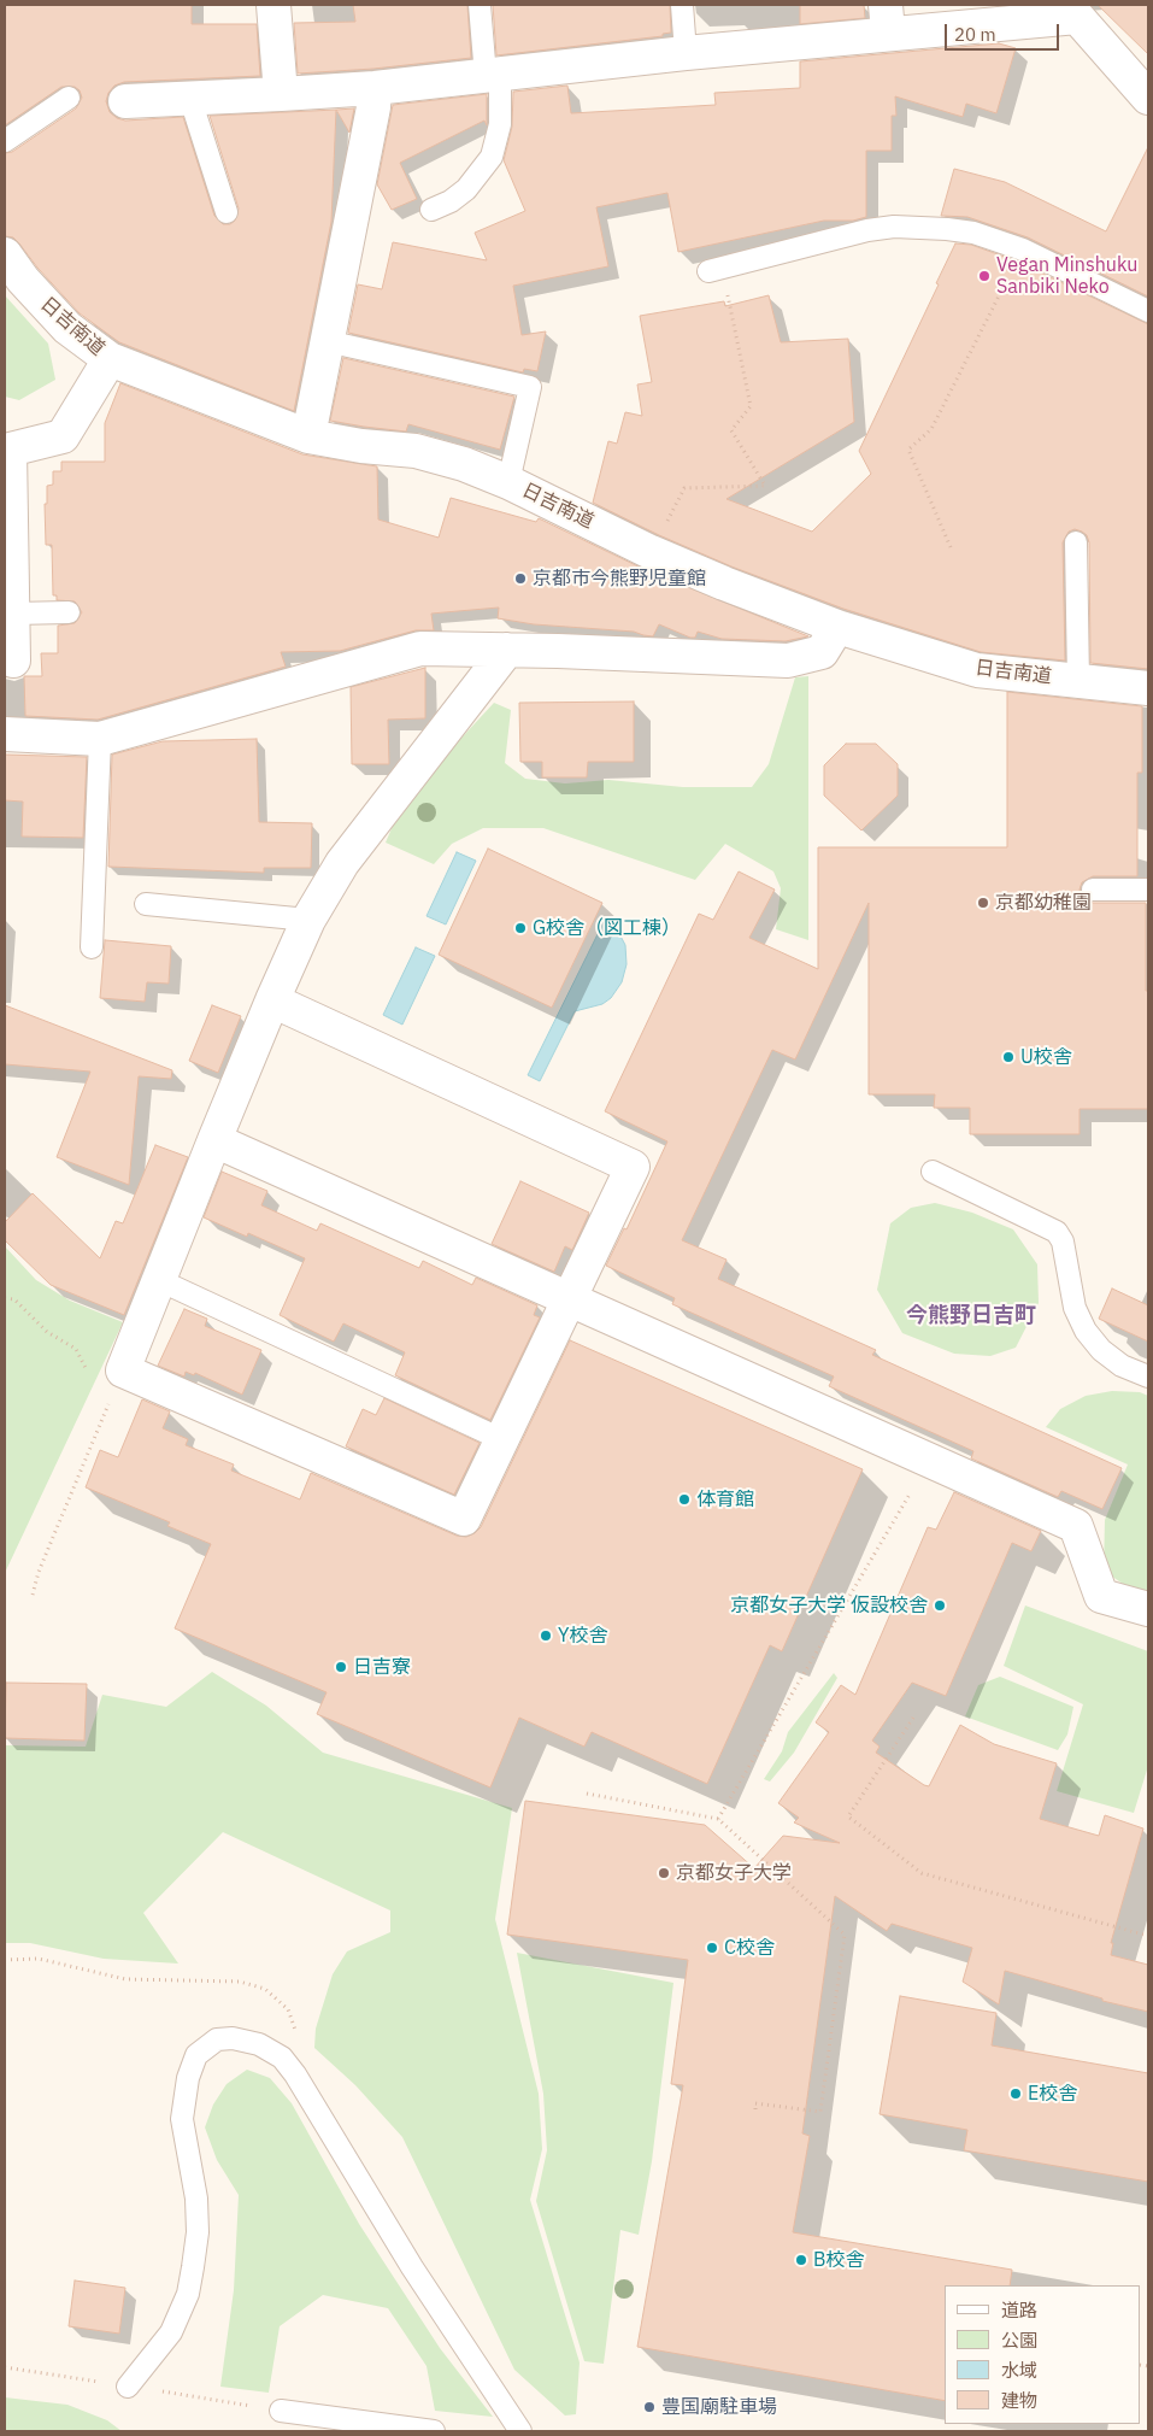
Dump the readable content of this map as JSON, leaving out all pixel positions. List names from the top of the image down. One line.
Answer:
{"streets":{"street":["日吉南道"]},"districts":["今熊野日吉町"],"places":["Vegan Minshuku Sanbiki Neko","京都市今熊野児童館","京都幼稚園","G校舎（図工棟）","U校舎","体育館","京都女子大学 仮設校舎","Y校舎","日吉寮","京都女子大学","C校舎","E校舎","B校舎","豊国廟駐車場"],"legend":["道路","公園","水域","建物"],"scale_bar":"20 m"}
